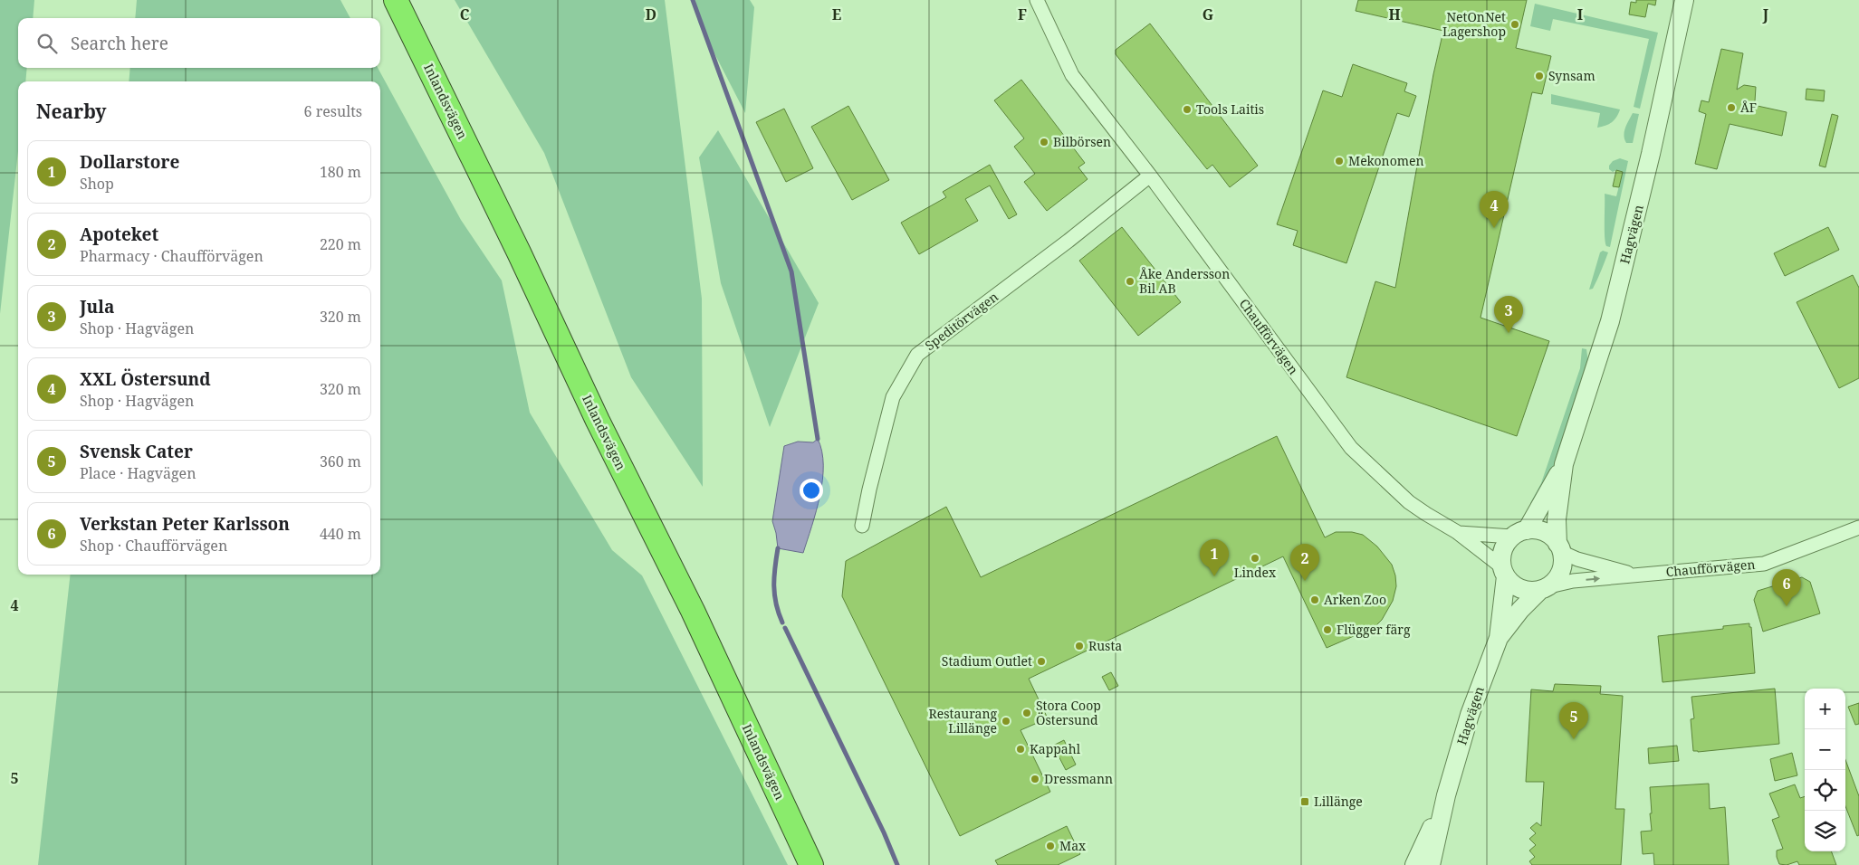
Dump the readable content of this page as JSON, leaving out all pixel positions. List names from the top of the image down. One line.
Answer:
{"streets":{"highway":["Inlandsvägen"],"street":["Hagvägen","Speditörvägen","Chaufförvägen"]},"crossings":[["Hagvägen","Chaufförvägen"],["Speditörvägen","Chaufförvägen"]],"places":{"other":["NetOnNet Lagershop","Synsam","ÅF","Tools Laitis","Bilbörsen","Mekonomen","Åke Andersson Bil AB","Lindex","Arken Zoo","Flügger färg","Rusta","Stadium Outlet","Stora Coop Östersund","Restaurang Lillänge","Kappahl","Dressmann","Max"],"transit":["Lillänge"]},"page":{"search":"Search here","heading":["Nearby","6 results"],"list":[{"mark":"1","name":"Dollarstore","note":"Shop","value":"180 m"},{"mark":"2","name":"Apoteket","note":"Pharmacy · Chaufförvägen","value":"220 m"},{"mark":"3","name":"Jula","note":"Shop · Hagvägen","value":"320 m"},{"mark":"4","name":"XXL Östersund","note":"Shop · Hagvägen","value":"320 m"},{"mark":"5","name":"Svensk Cater","note":"Place · Hagvägen","value":"360 m"},{"mark":"6","name":"Verkstan Peter Karlsson","note":"Shop · Chaufförvägen","value":"440 m"}],"pins":["4","3","1","2","6","5"],"map_buttons":["+","−"]},"grid":{"columns":["C","D","E","F","G","H","I","J"],"rows":["4","5"]}}
